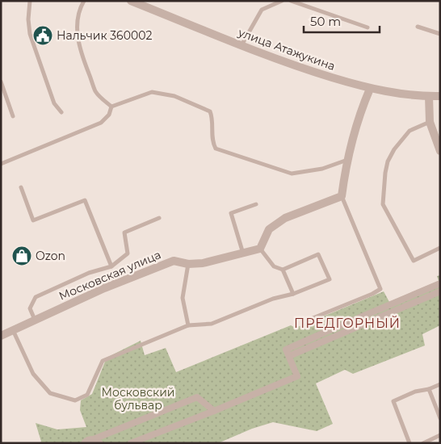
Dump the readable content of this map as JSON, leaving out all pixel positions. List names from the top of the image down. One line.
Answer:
{"streets":{"street":["улица Атажукина","Московская улица"]},"districts":["ПРЕДГОРНЫЙ"],"parks":["Московский бульвар"],"places":{"public building":["Нальчик 360002"],"shop":["Ozon"]},"scale_bar":"50 m"}
